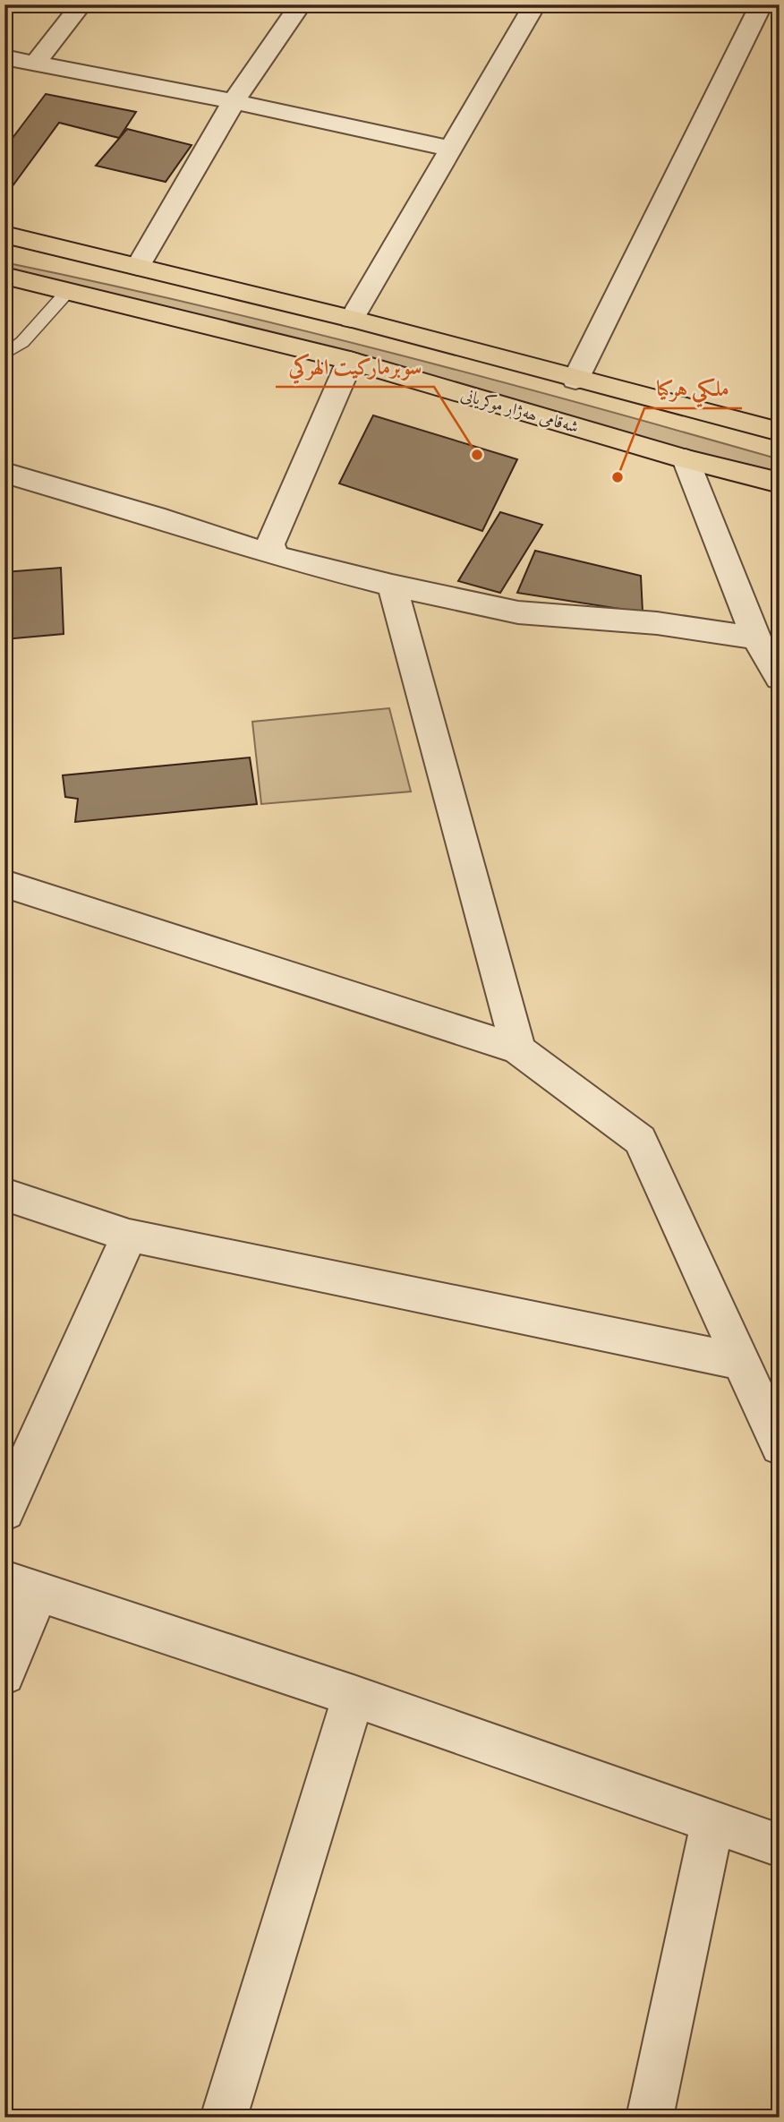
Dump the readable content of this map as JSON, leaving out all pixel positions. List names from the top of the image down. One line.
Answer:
{"streets":{"highway":["شەقامی ھەژار موکریانی"]},"places":["سوبرماركيت الهركي","ملكي هركيا"]}
